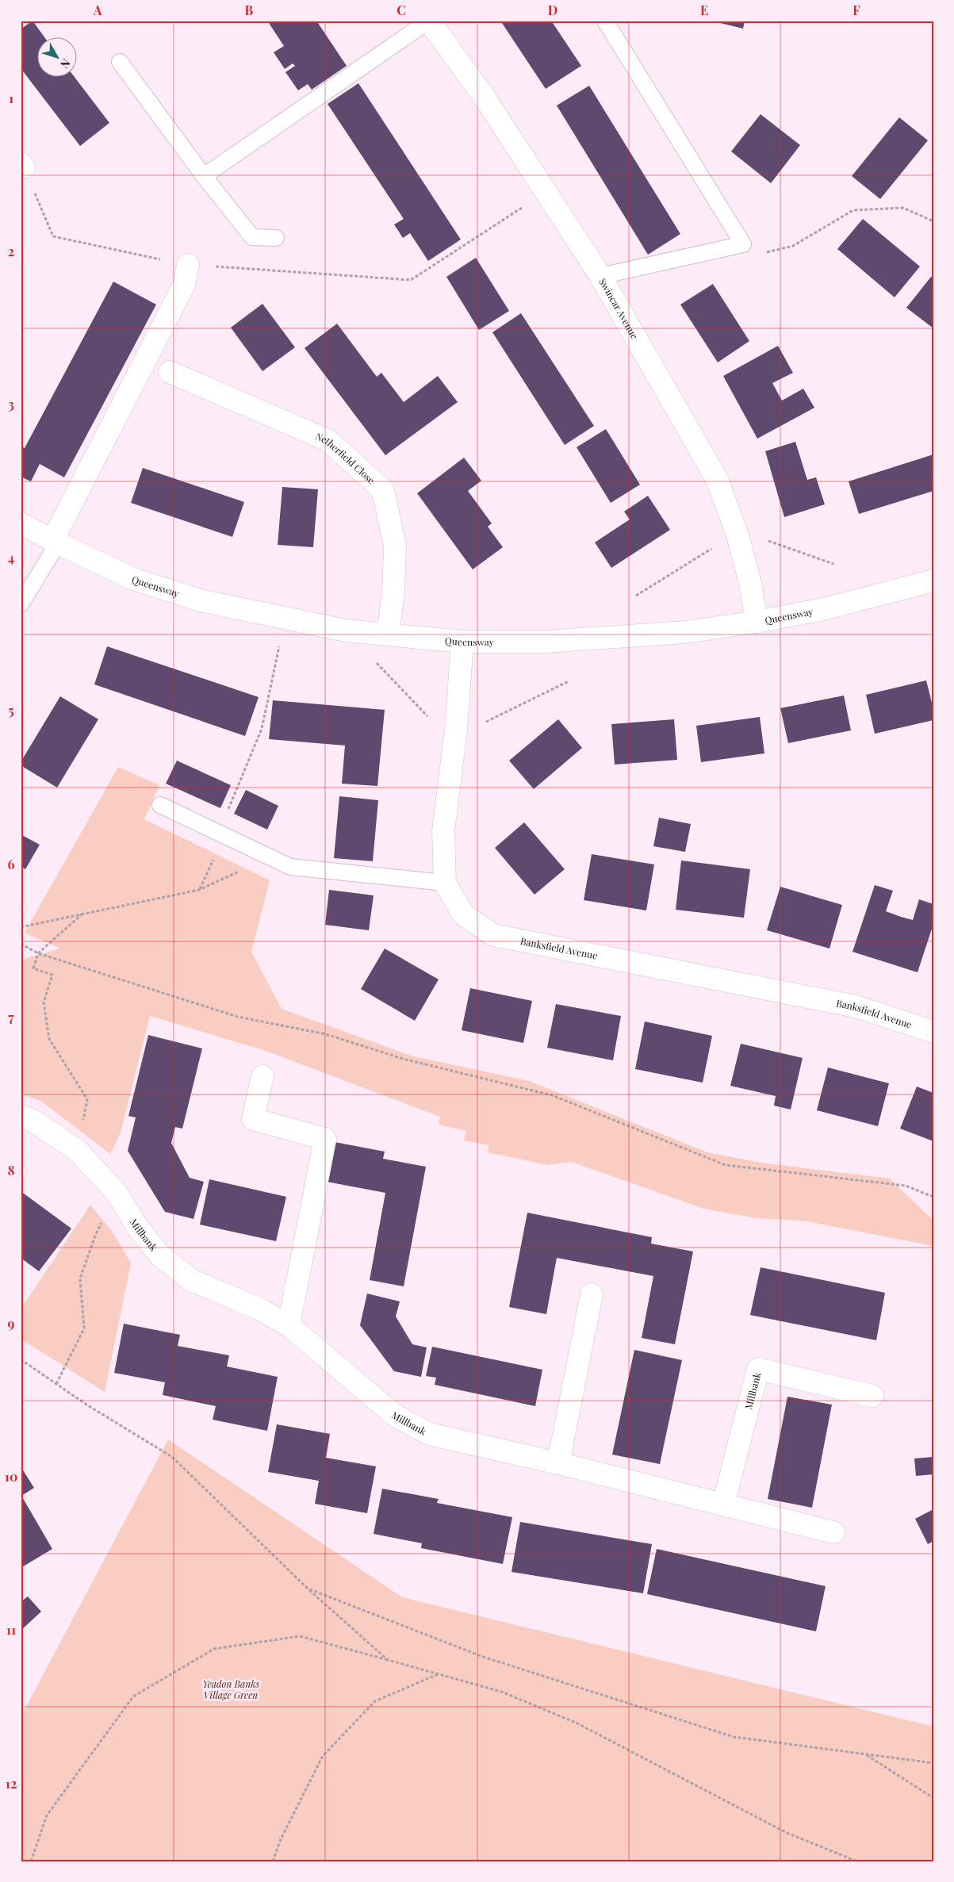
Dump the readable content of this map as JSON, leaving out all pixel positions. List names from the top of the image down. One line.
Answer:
{"streets":{"street":["Swincar Avenue","Netherfield Close","Queensway","Banksfield Avenue","Millbank"]},"crossings":[["Swincar Avenue","Queensway"],["Netherfield Close","Queensway"],["Queensway","Banksfield Avenue"]],"parks":["Yeadon Banks Village Green"],"north":"bottom right","grid":{"columns":["A","B","C","D","E","F"],"rows":["1","2","3","4","5","6","7","8","9","10","11","12"]}}
